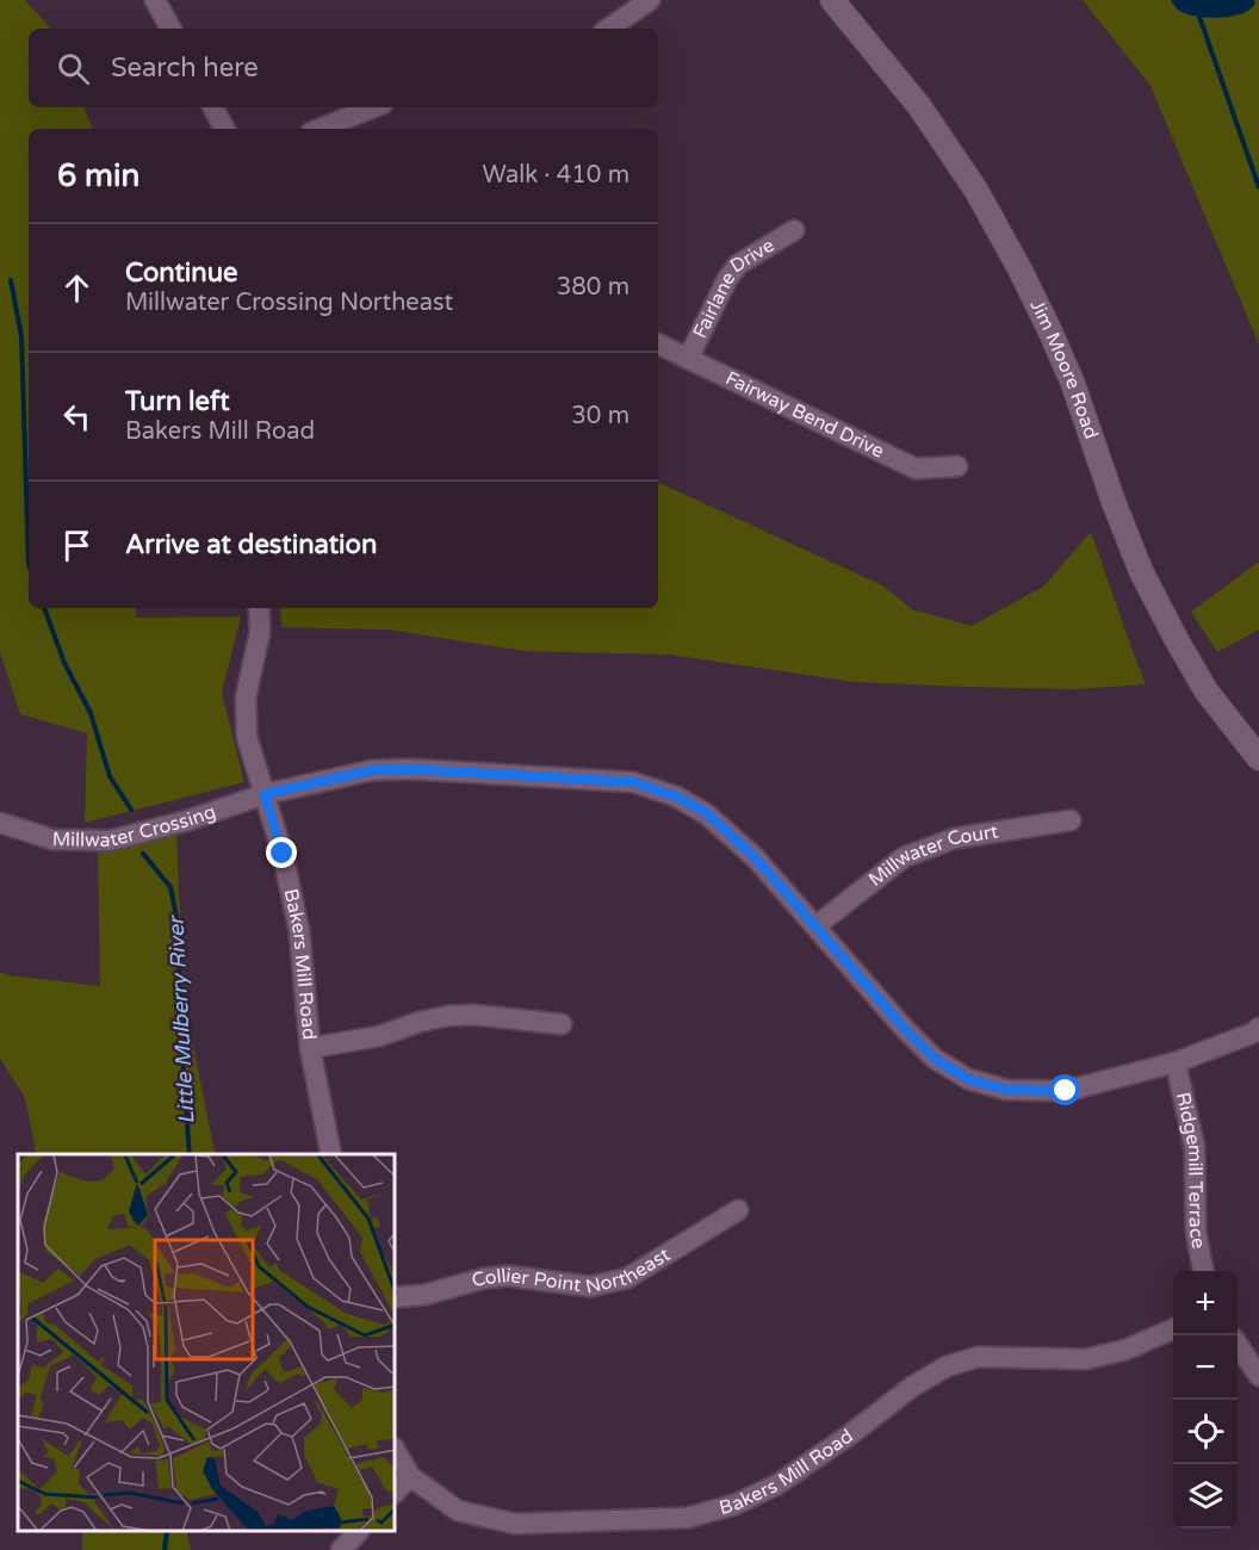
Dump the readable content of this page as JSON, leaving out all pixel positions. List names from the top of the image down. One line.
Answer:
{"streets":{"street":["Fairlane Drive","Jim Moore Road","Fairway Bend Drive","Millwater Crossing","Millwater Court","Bakers Mill Road","Ridgemill Terrace","Collier Point Northeast"]},"crossings":[["Fairlane Drive","Fairway Bend Drive"],["Millwater Crossing","Millwater Court"],["Millwater Crossing","Bakers Mill Road"],["Millwater Crossing","Ridgemill Terrace"]],"water":["Little Mulberry River"],"page":{"search":"Search here","heading":["6 min","Walk · 410 m"],"list":[["Continue","Millwater Crossing Northeast","380 m"],["Turn left","Bakers Mill Road","30 m"],"Arrive at destination"],"map_buttons":["+","−"]}}
